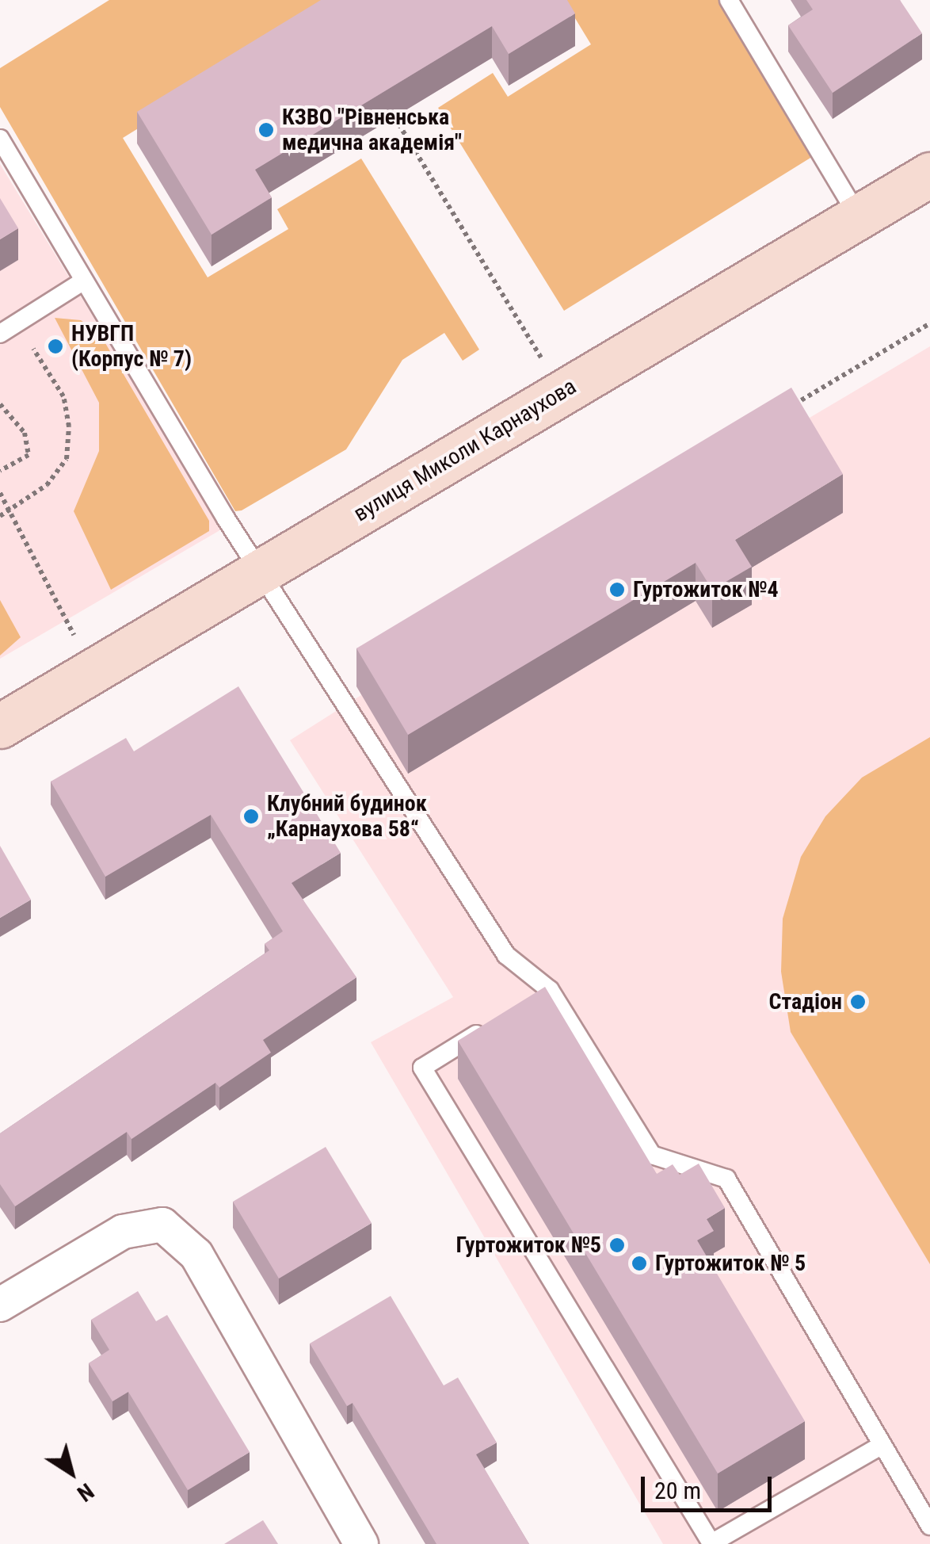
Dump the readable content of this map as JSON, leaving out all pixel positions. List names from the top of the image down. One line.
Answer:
{"streets":{"main road":["вулиця Миколи Карнаухова"]},"places":["КЗВО \"Рівненська медична академія\"","НУВГП (Корпус № 7)","Гуртожиток №4","Клубний будинок „Карнаухова 58“","Стадіон","Гуртожиток №5","Гуртожиток № 5"],"scale_bar":"20 m","north":"bottom right"}
